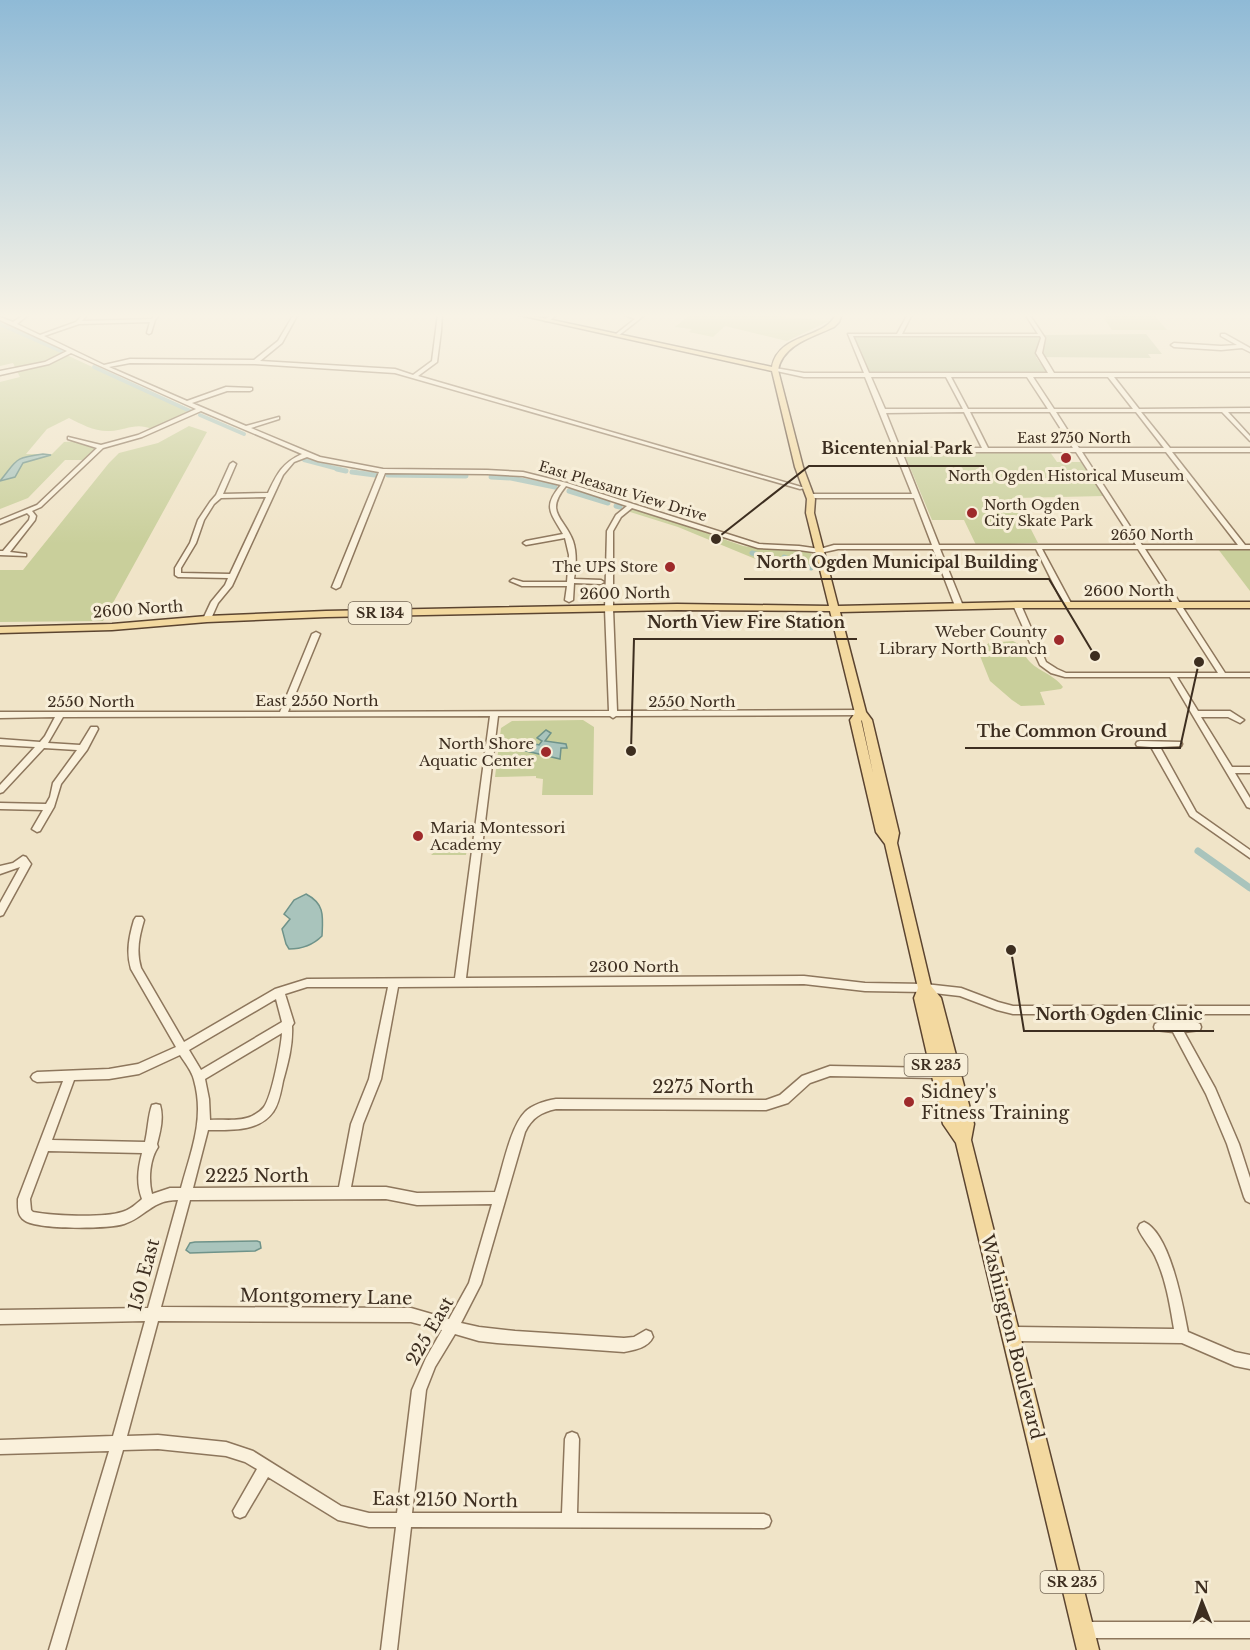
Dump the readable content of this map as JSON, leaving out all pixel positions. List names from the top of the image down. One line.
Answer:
{"streets":{"main road":["2600 North","SR 134","SR 235","Washington Boulevard"],"street":["East 2750 North","East Pleasant View Drive","2650 North","East 2550 North","2550 North","2300 North","2275 North","2225 North","150 East","Montgomery Lane","225 East","East 2150 North"]},"crossings":[["East Pleasant View Drive","2650 North"],["2600 North","SR 235"],["East 2550 North","2550 North"],["2550 North","SR 235"],["2550 North","Washington Boulevard"],["2300 North","150 East"],["2300 North","Washington Boulevard"],["SR 235","Washington Boulevard"],["2275 North","225 East"],["2275 North","Washington Boulevard"],["2225 North","150 East"],["2225 North","225 East"],["150 East","Montgomery Lane"],["150 East","East 2150 North"],["Montgomery Lane","225 East"],["225 East","East 2150 North"]],"places":["North Ogden Historical Museum","North Ogden City Skate Park","Bicentennial Park","The UPS Store","Weber County Library North Branch","North Ogden Municipal Building","The Common Ground","North View Fire Station","North Shore Aquatic Center","Maria Montessori Academy","North Ogden Clinic","Sidney's Fitness Training"],"north":"top"}
